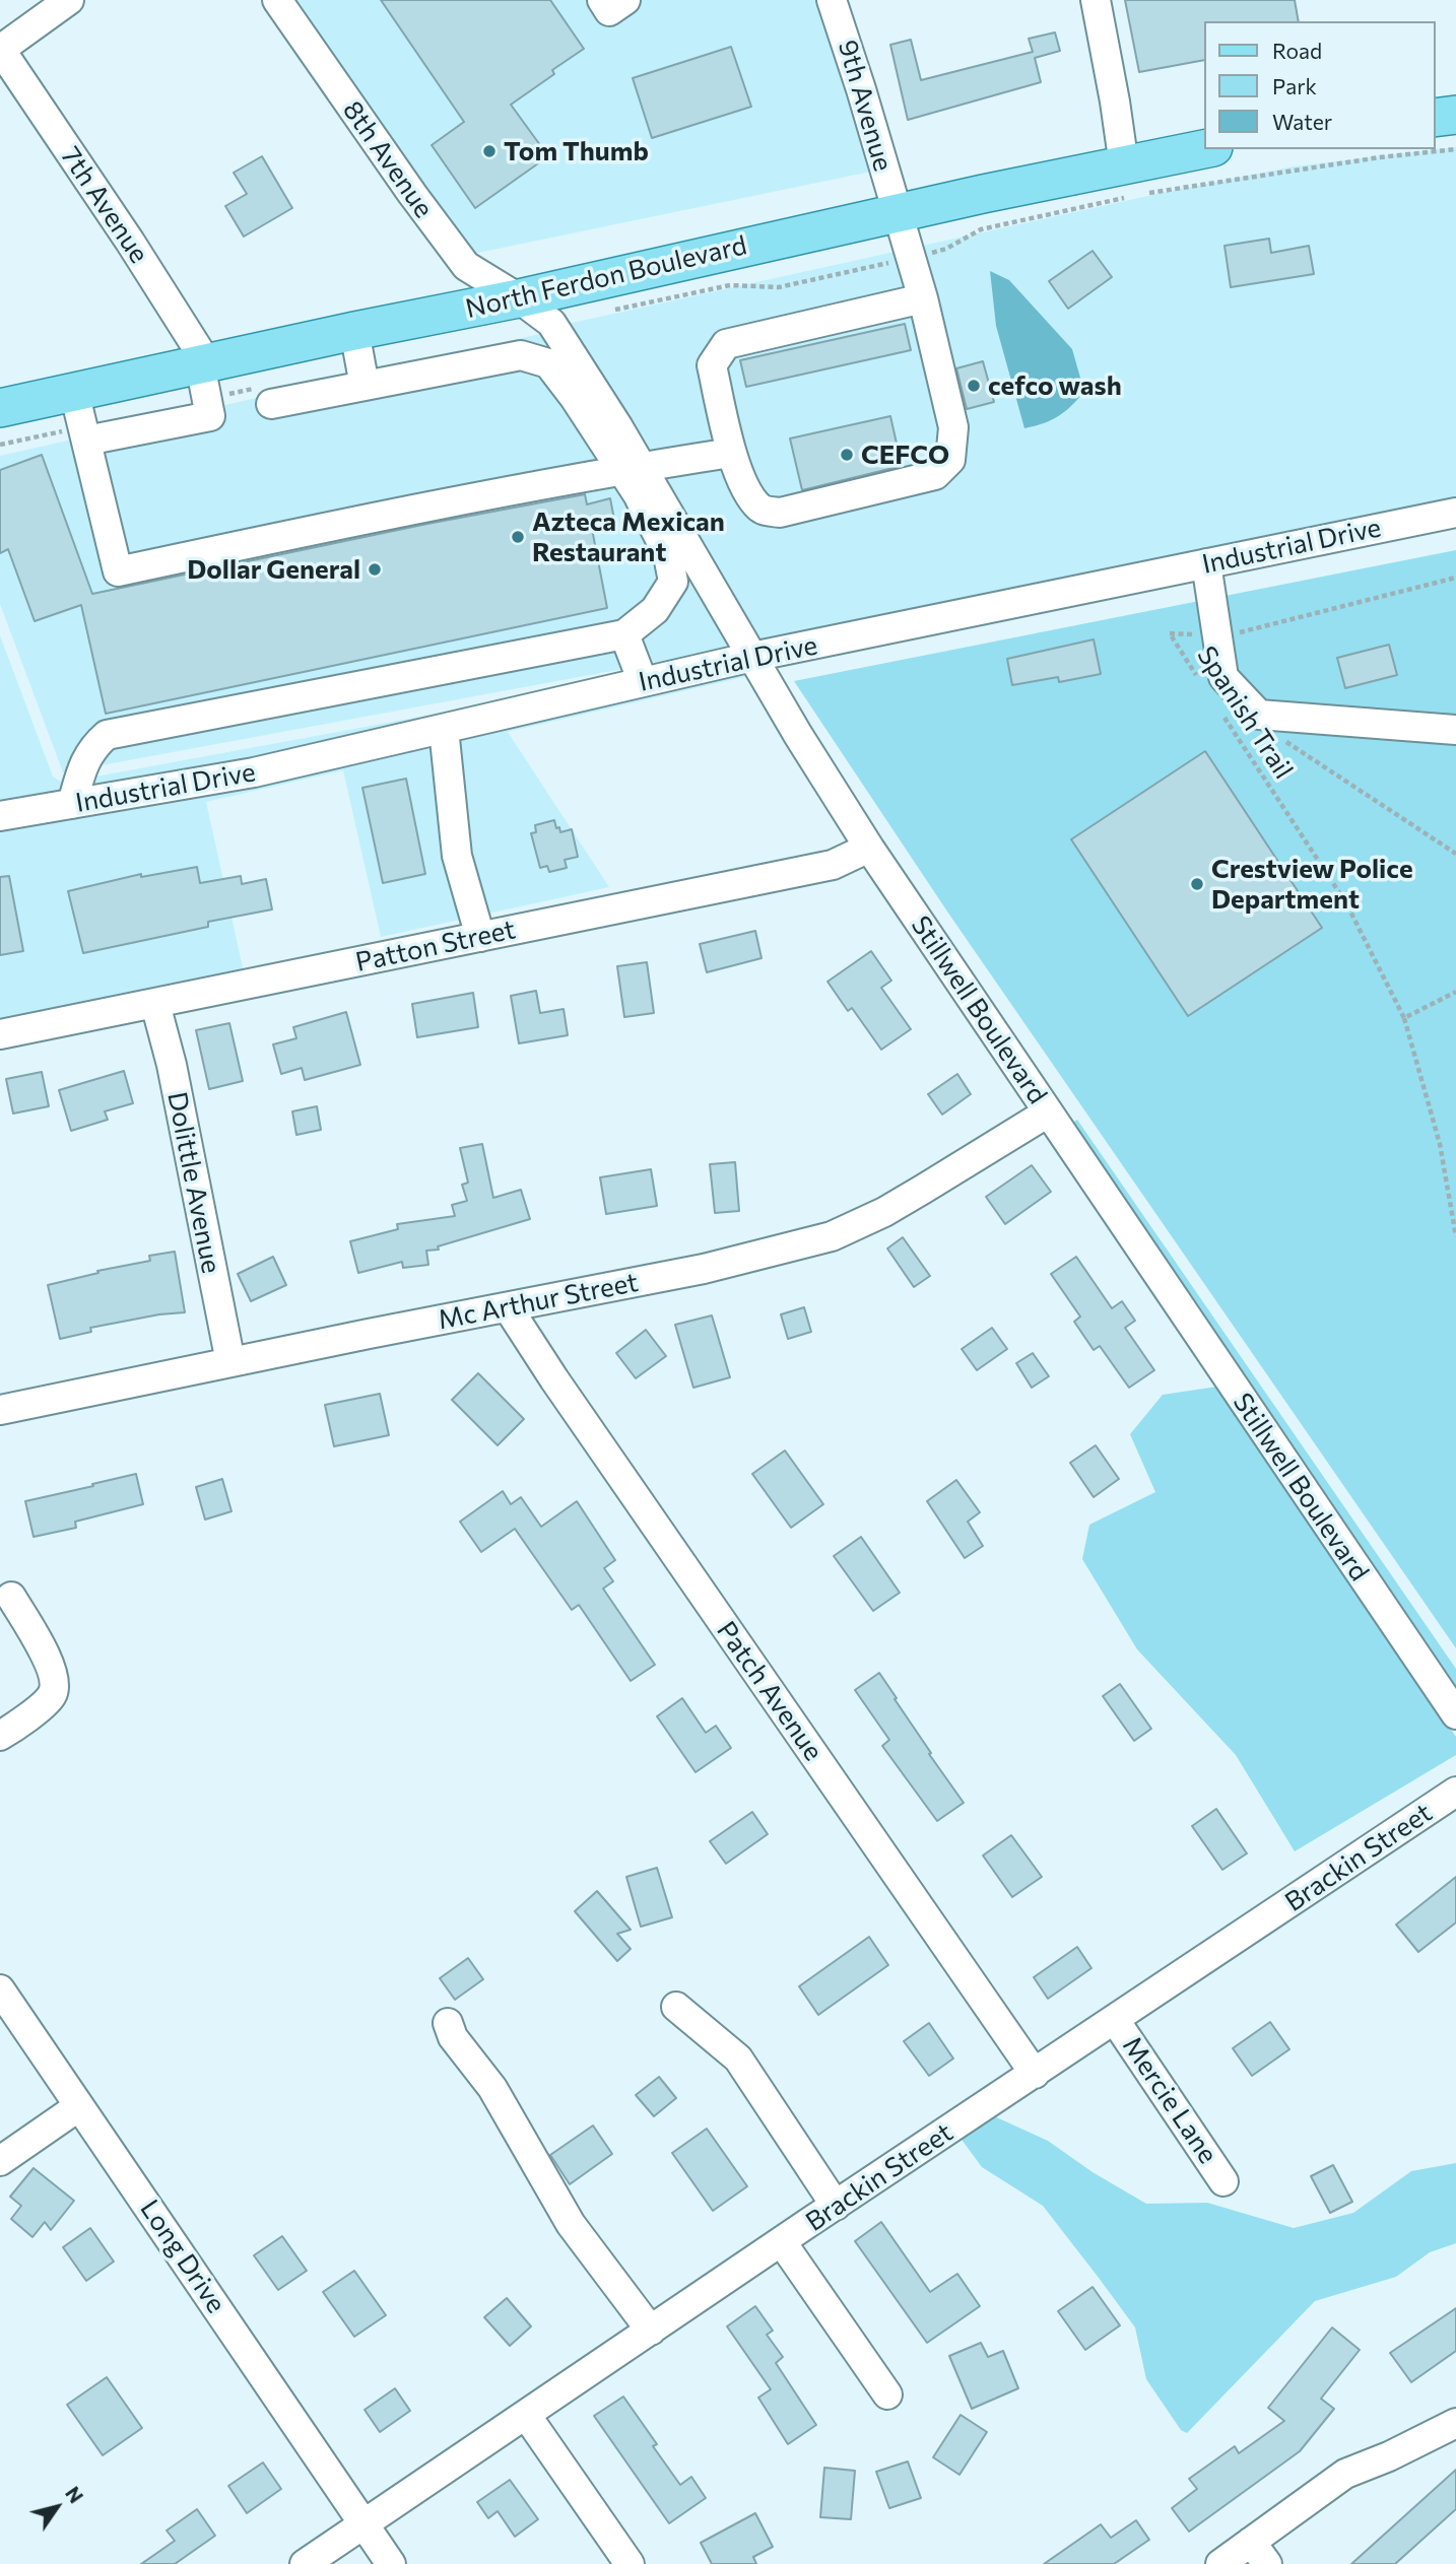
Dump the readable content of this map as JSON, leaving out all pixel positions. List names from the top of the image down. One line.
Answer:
{"streets":{"main road":["North Ferdon Boulevard"],"street":["9th Avenue","8th Avenue","7th Avenue","Industrial Drive","Patton Street","Stillwell Boulevard","Dolittle Avenue","Mc Arthur Street","Patch Avenue","Brackin Street","Mercie Lane","Long Drive"],"path":["Spanish Trail"]},"crossings":[["9th Avenue","North Ferdon Boulevard"],["8th Avenue","North Ferdon Boulevard"],["8th Avenue","Stillwell Boulevard"],["7th Avenue","North Ferdon Boulevard"],["North Ferdon Boulevard","Stillwell Boulevard"],["Industrial Drive","Stillwell Boulevard"],["Patton Street","Stillwell Boulevard"],["Patton Street","Dolittle Avenue"],["Stillwell Boulevard","Mc Arthur Street"],["Dolittle Avenue","Mc Arthur Street"],["Mc Arthur Street","Patch Avenue"],["Patch Avenue","Brackin Street"],["Brackin Street","Mercie Lane"],["Brackin Street","Long Drive"]],"places":["Tom Thumb","cefco wash","CEFCO","Azteca Mexican Restaurant","Dollar General","Crestview Police Department"],"legend":["Road","Park","Water"],"north":"top right"}
